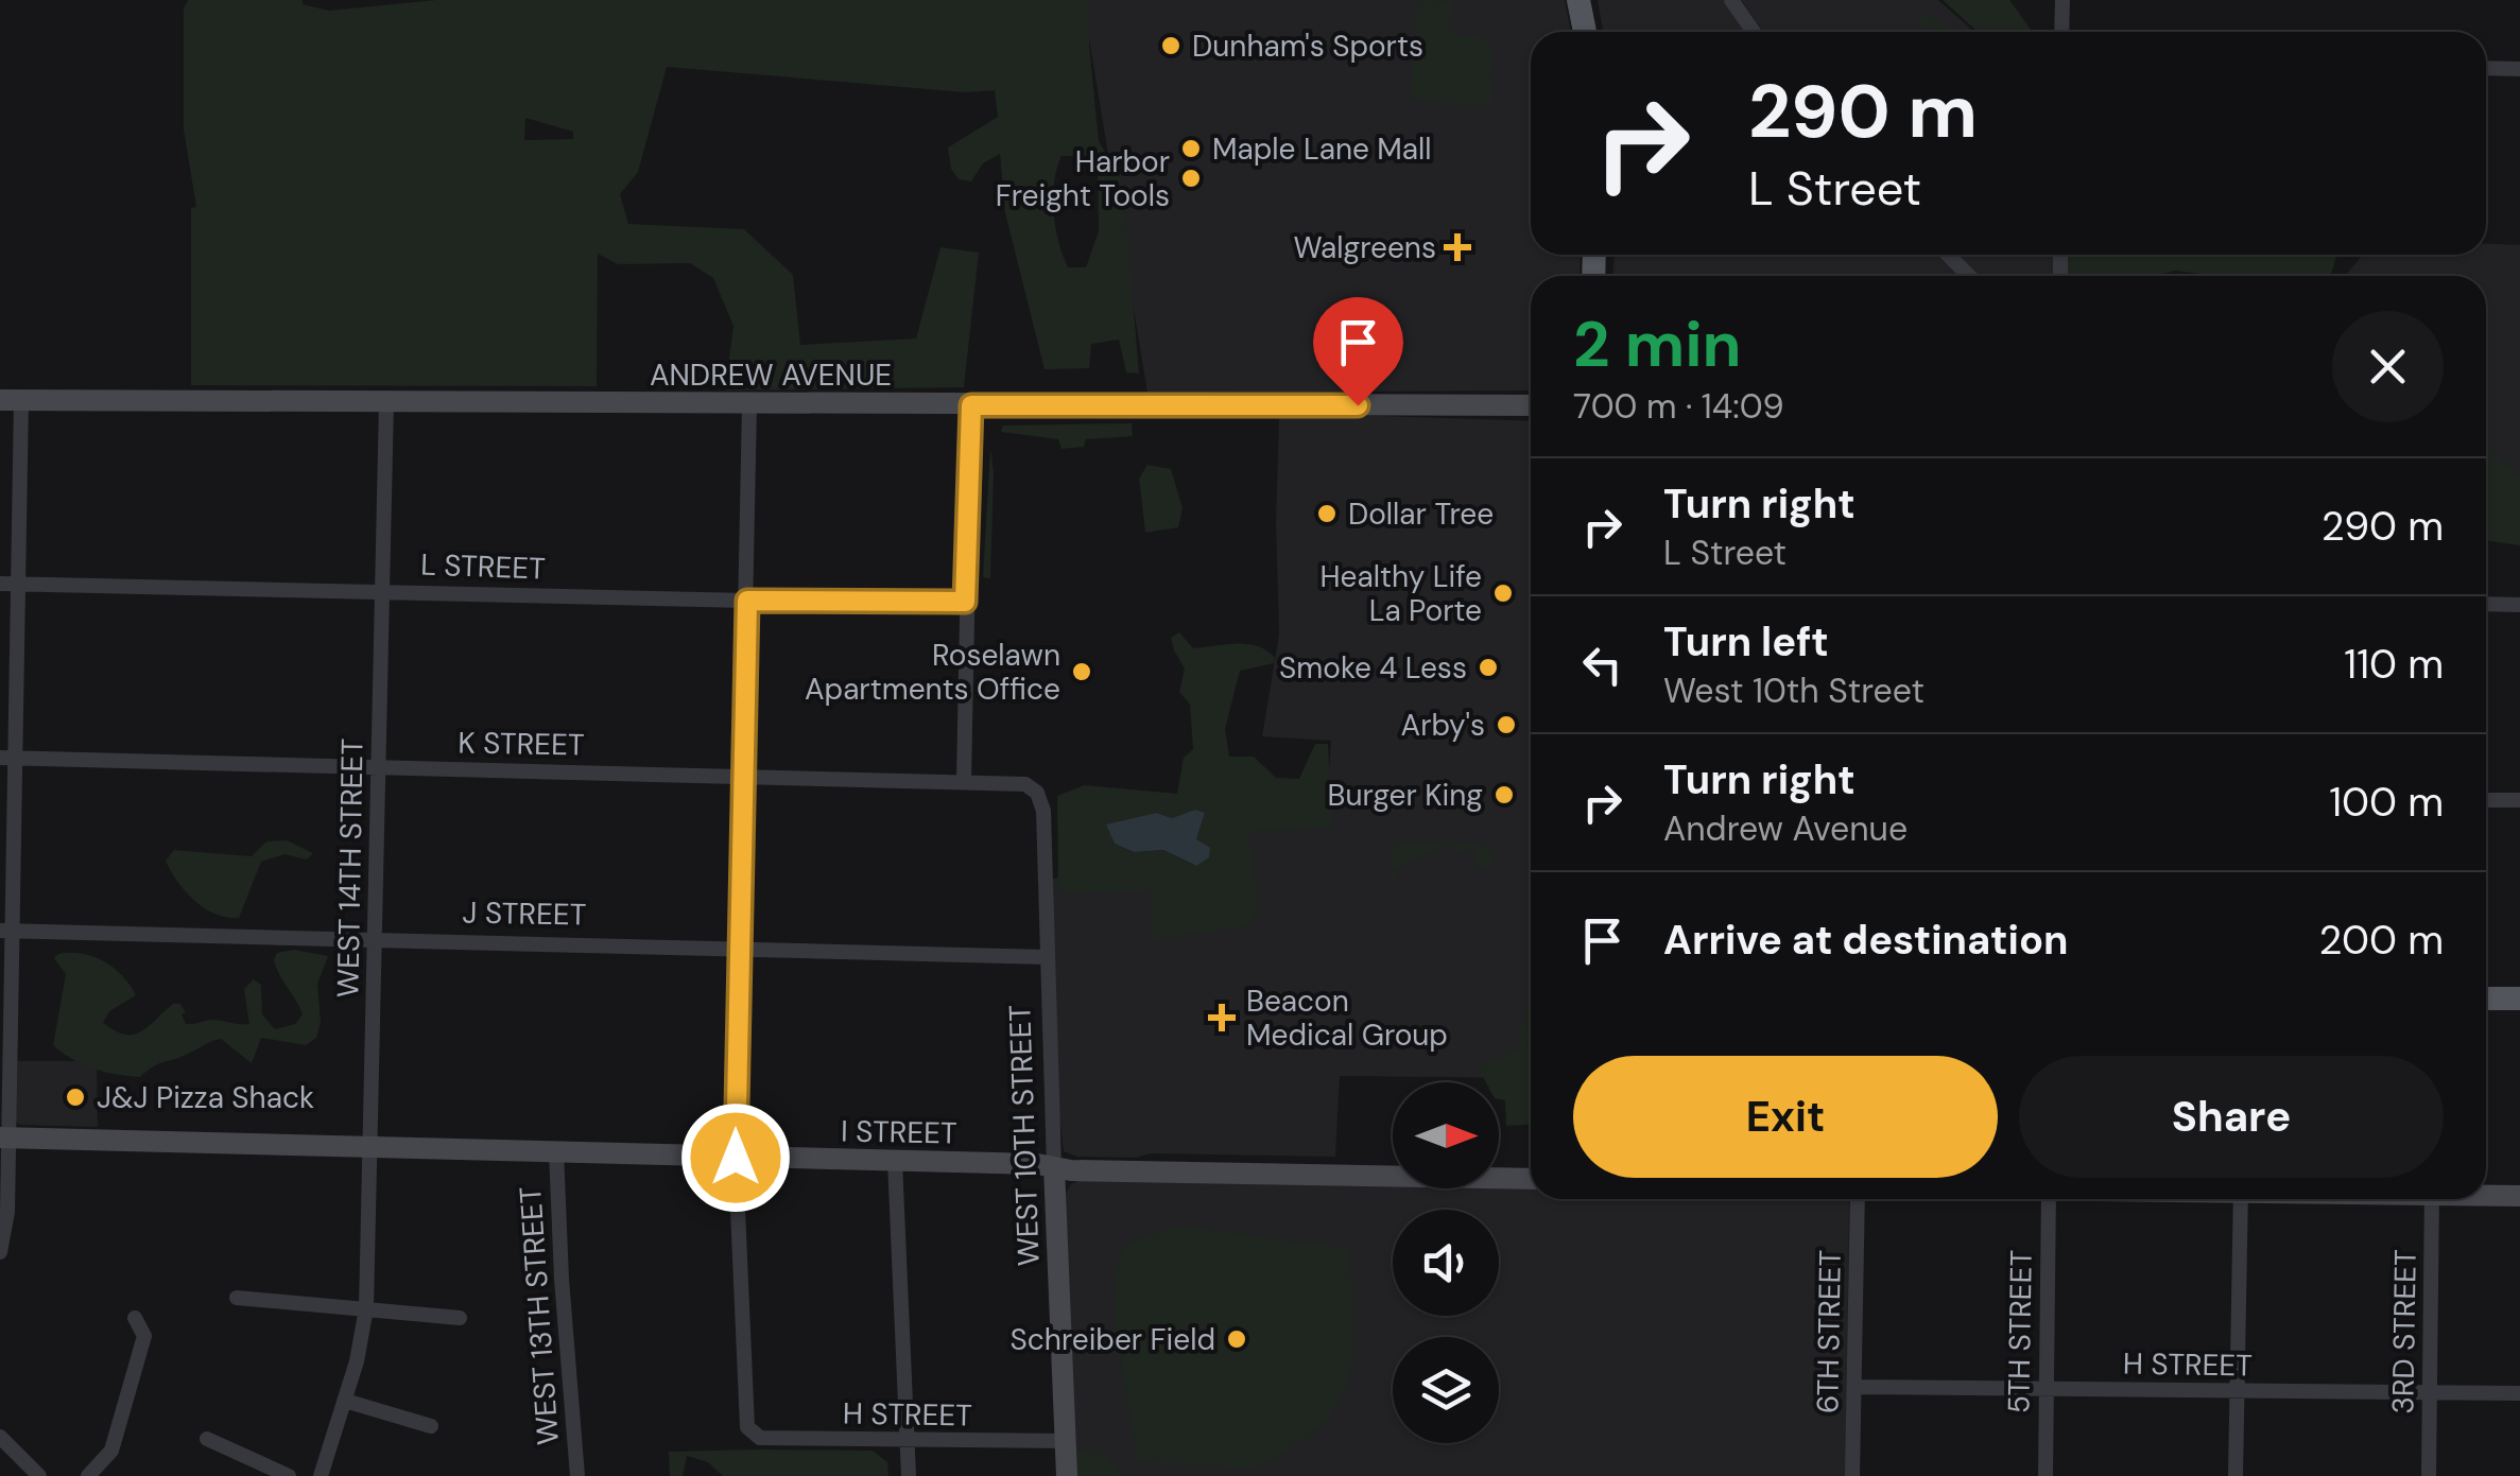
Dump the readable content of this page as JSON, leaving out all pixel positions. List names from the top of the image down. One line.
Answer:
{"streets":{"street":["ANDREW AVENUE","L STREET","K STREET","WEST 14TH STREET","J STREET","I STREET","WEST 10TH STREET","WEST 13TH STREET","6TH STREET","5TH STREET","3RD STREET","H STREET"]},"crossings":[["ANDREW AVENUE","WEST 14TH STREET"],["L STREET","WEST 14TH STREET"],["K STREET","WEST 14TH STREET"],["K STREET","WEST 10TH STREET"],["WEST 14TH STREET","J STREET"],["WEST 14TH STREET","I STREET"],["J STREET","WEST 10TH STREET"],["I STREET","WEST 10TH STREET"],["I STREET","WEST 13TH STREET"],["I STREET","H STREET"],["WEST 10TH STREET","H STREET"],["6TH STREET","H STREET"],["5TH STREET","H STREET"],["3RD STREET","H STREET"]],"places":{"other":["Dunham's Sports","Maple Lane Mall","Harbor Freight Tools","Dollar Tree","Healthy Life La Porte","Smoke 4 Less","Roselawn Apartments Office","Arby's","Burger King","J&J Pizza Shack","Schreiber Field"],"health":["Walgreens","Beacon Medical Group"]},"north":"right","page":{"turn":["290 m","L Street"],"heading":["2 min","700 m · 14:09"],"list":[{"name":"Turn right","note":"L Street","value":"290 m"},{"name":"Turn left","note":"West 10th Street","value":"110 m"},{"name":"Turn right","note":"Andrew Avenue","value":"100 m"},{"name":"Arrive at destination","value":"200 m"}],"buttons":["Exit","Share"]}}
